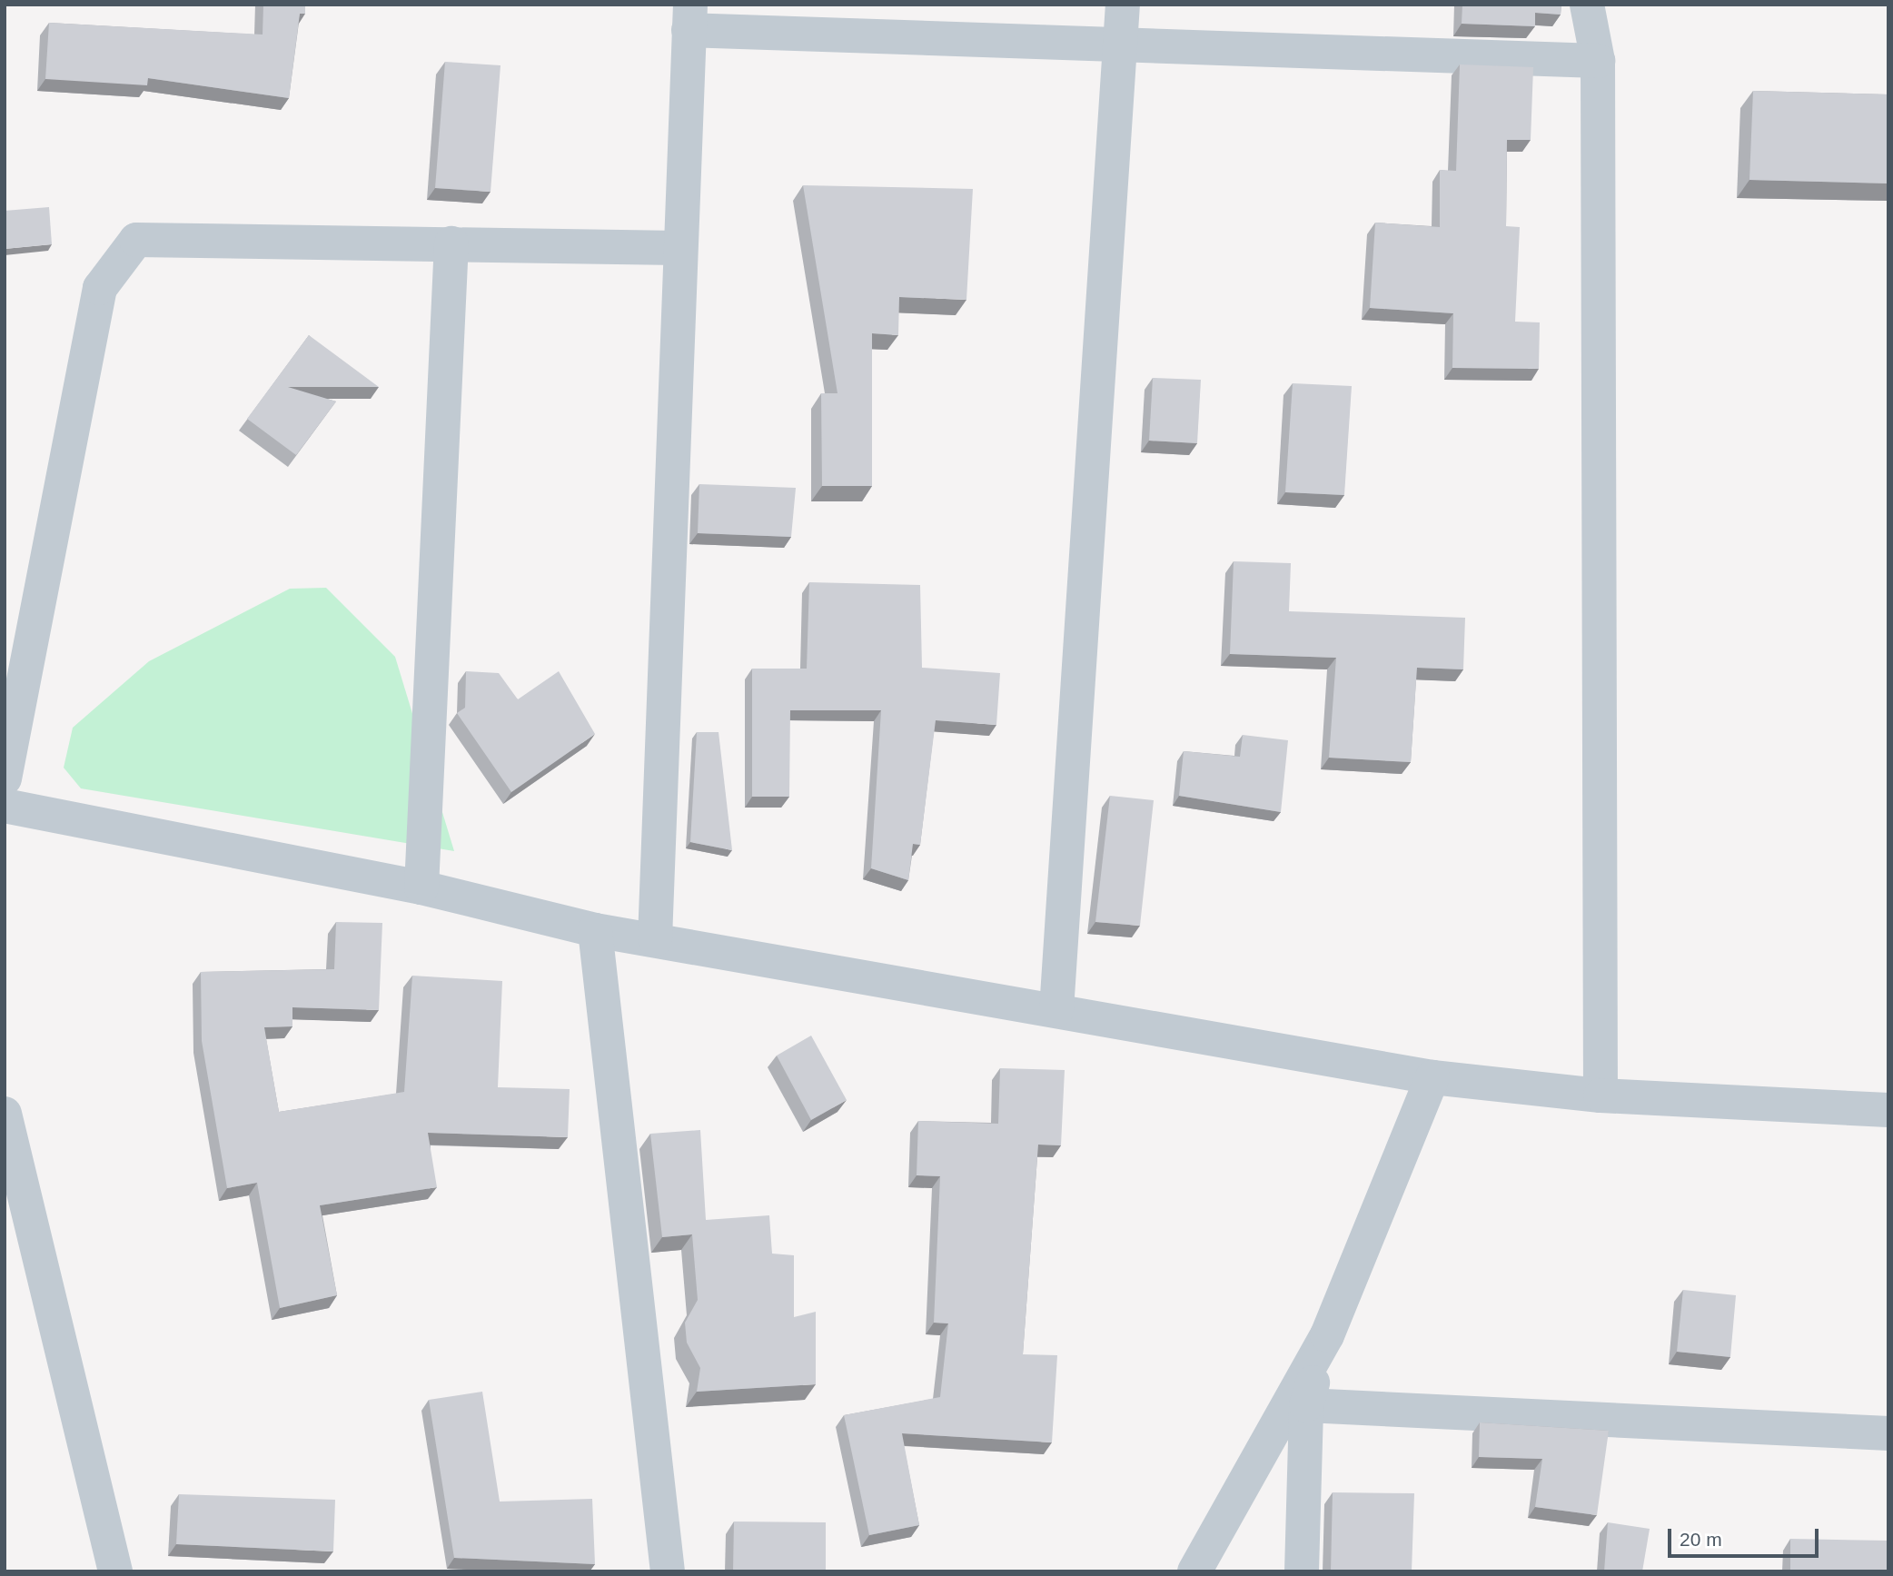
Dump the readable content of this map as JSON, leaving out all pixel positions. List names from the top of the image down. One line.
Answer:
{"scale_bar":"20 m"}
